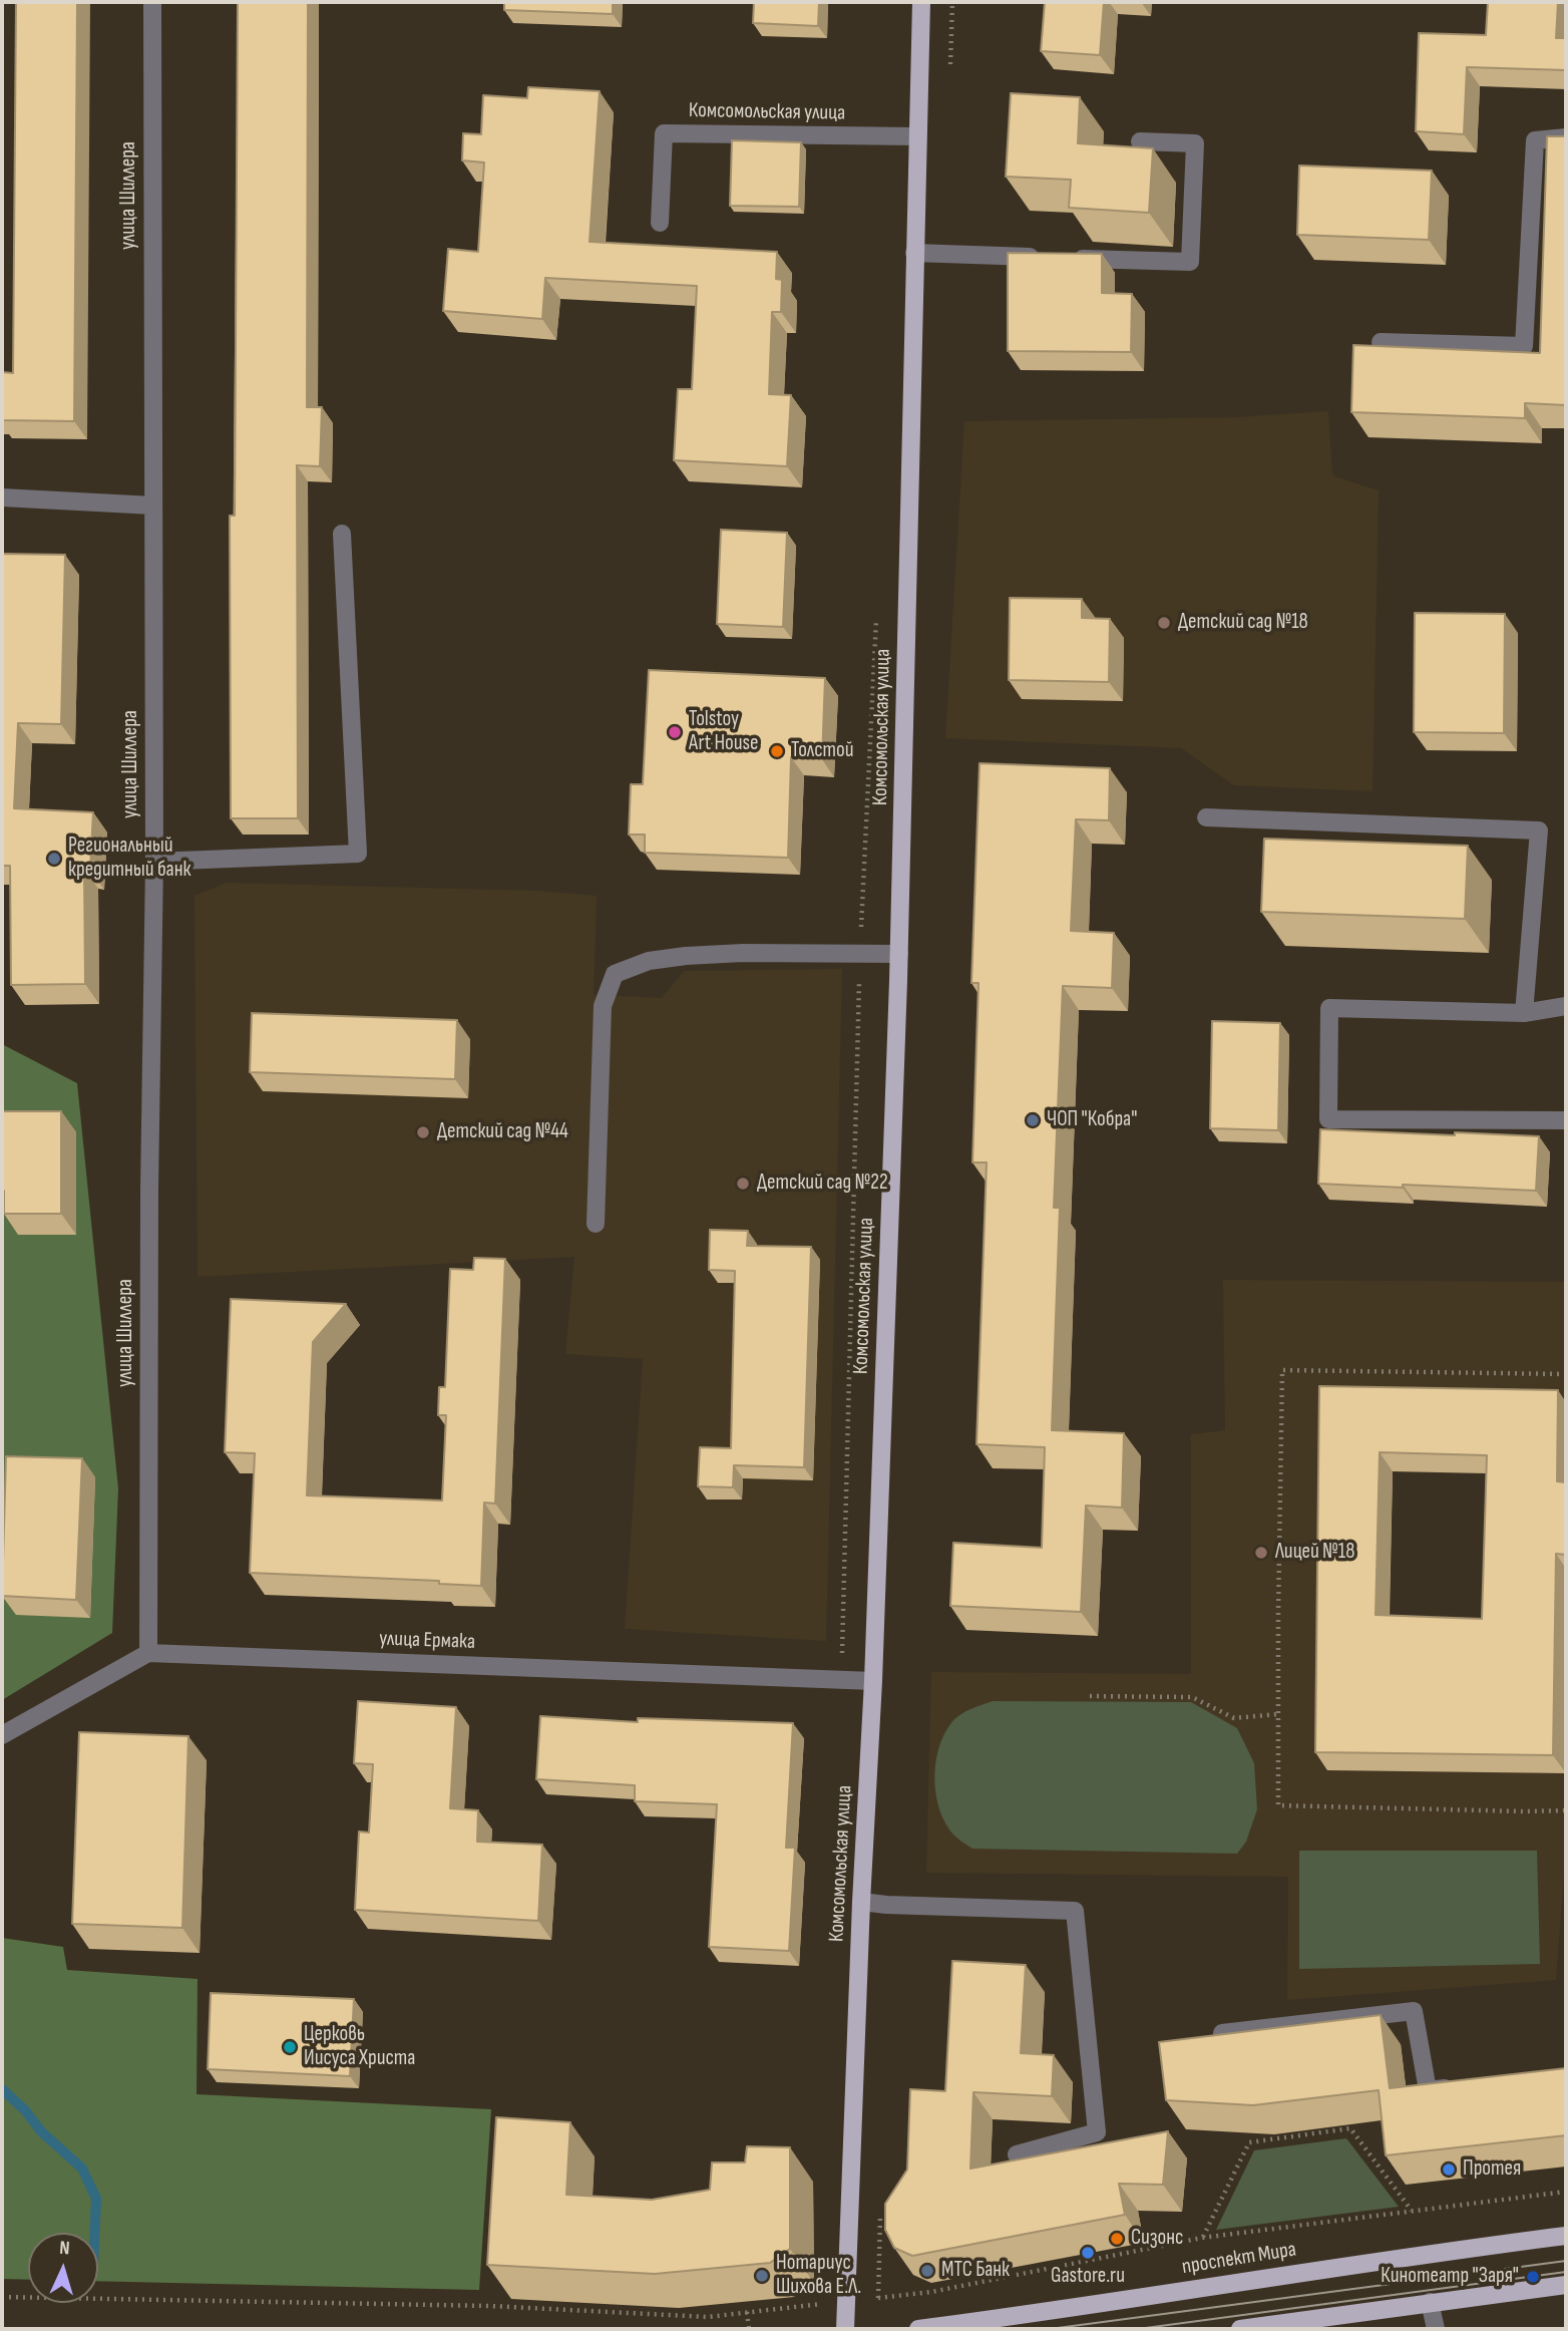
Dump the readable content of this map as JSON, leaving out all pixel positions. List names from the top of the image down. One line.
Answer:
{"streets":{"main road":["Комсомольская улица","проспект Мира"],"street":["улица Шиллера","улица Ермака"]},"crossings":[["Комсомольская улица","улица Ермака"],["улица Шиллера","улица Ермака"]],"places":["Детский сад №18","Tolstoy Art House","Толстой","Региональный кредитный банк","ЧОП \"Кобра\"","Детский сад №44","Детский сад №22","Лицей №18","Церковь Иисуса Христа","Протея","Сизонс","Gastore.ru","МТС Банк","Нотариус Шихова Е.Л.","Кинотеатр \"Заря\""],"north":"top"}
